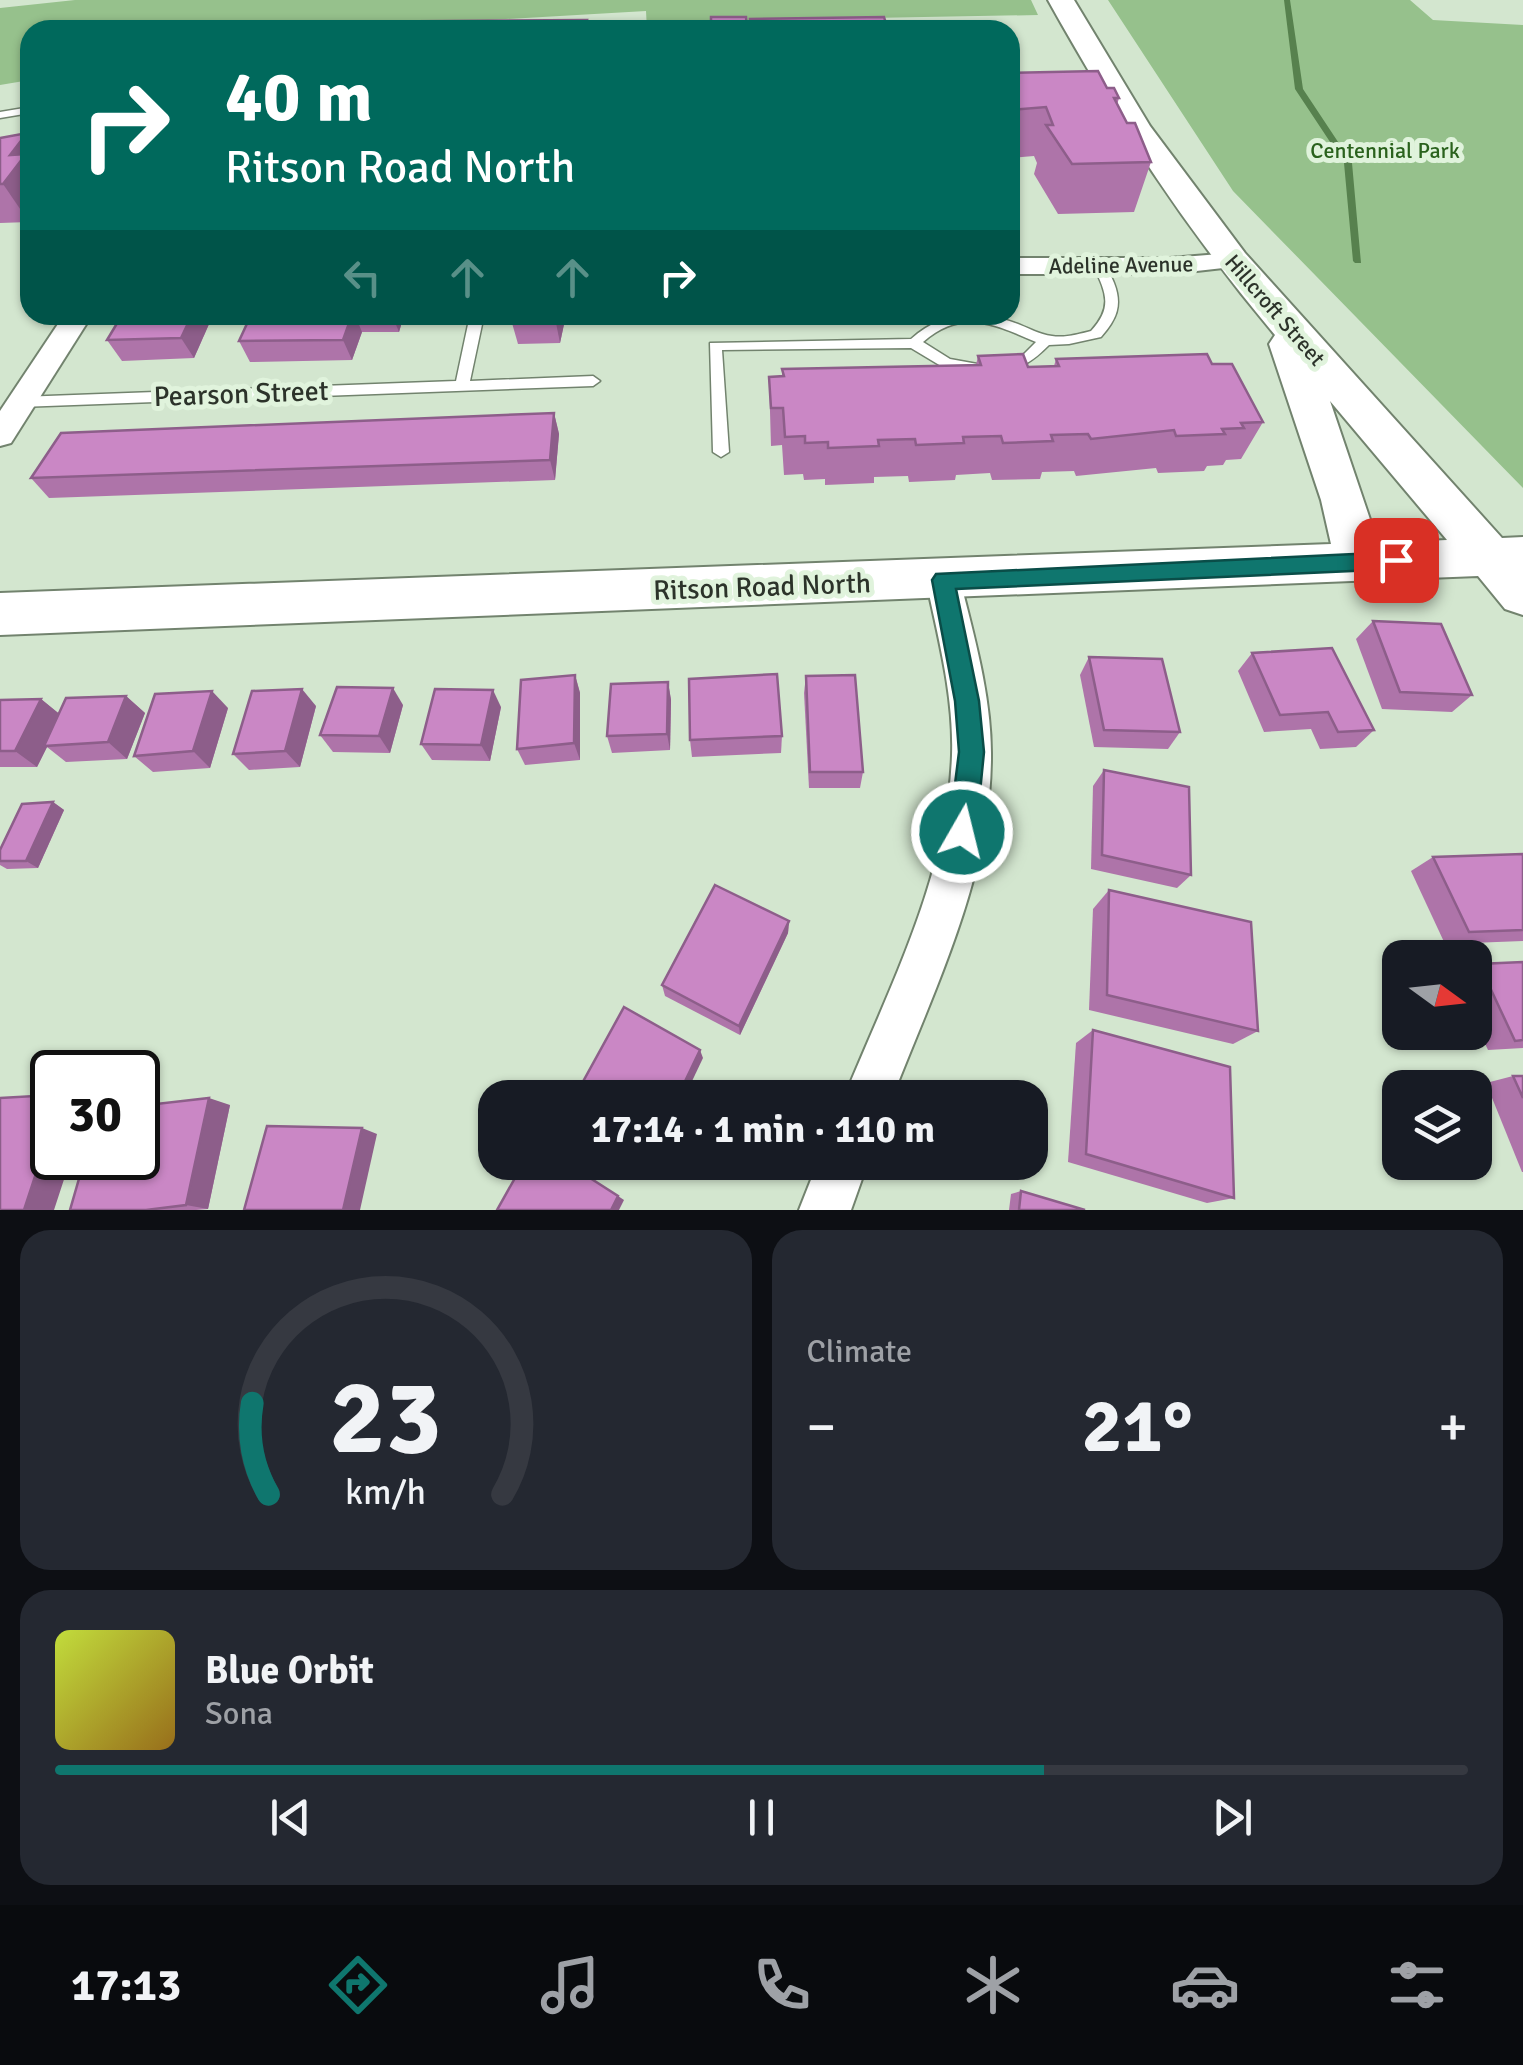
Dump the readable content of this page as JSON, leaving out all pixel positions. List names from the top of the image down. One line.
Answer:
{"streets":{"main road":["Hillcroft Street","Ritson Road North"],"street":["Adeline Avenue"],"lane":["Pearson Street"]},"crossings":[["Adeline Avenue","Hillcroft Street"],["Hillcroft Street","Ritson Road North"]],"parks":["Centennial Park"],"north":"right","page":{"turn":["40 m","Ritson Road North"],"limit":"30","trip":"17:14 · 1 min · 110 m","tile":"Climate","heat":["−","21°","+"],"song":["Blue Orbit","Sona"],"tabs":"17:13","gauge":["23","km/h"]}}
